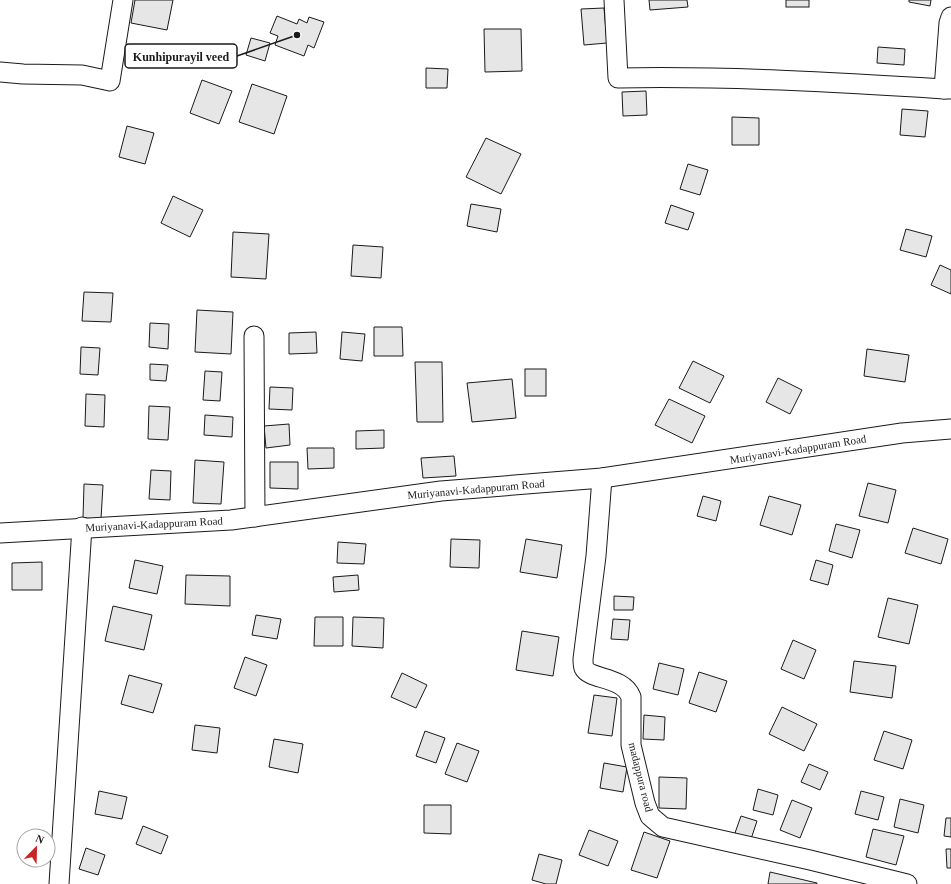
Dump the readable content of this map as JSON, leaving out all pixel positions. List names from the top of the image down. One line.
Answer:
{"streets":{"street":["Muriyanavi-Kadappuram Road","madappura road"]},"crossings":[["Muriyanavi-Kadappuram Road","madappura road"]],"places":["Kunhipurayil veed"],"north":"top right"}
